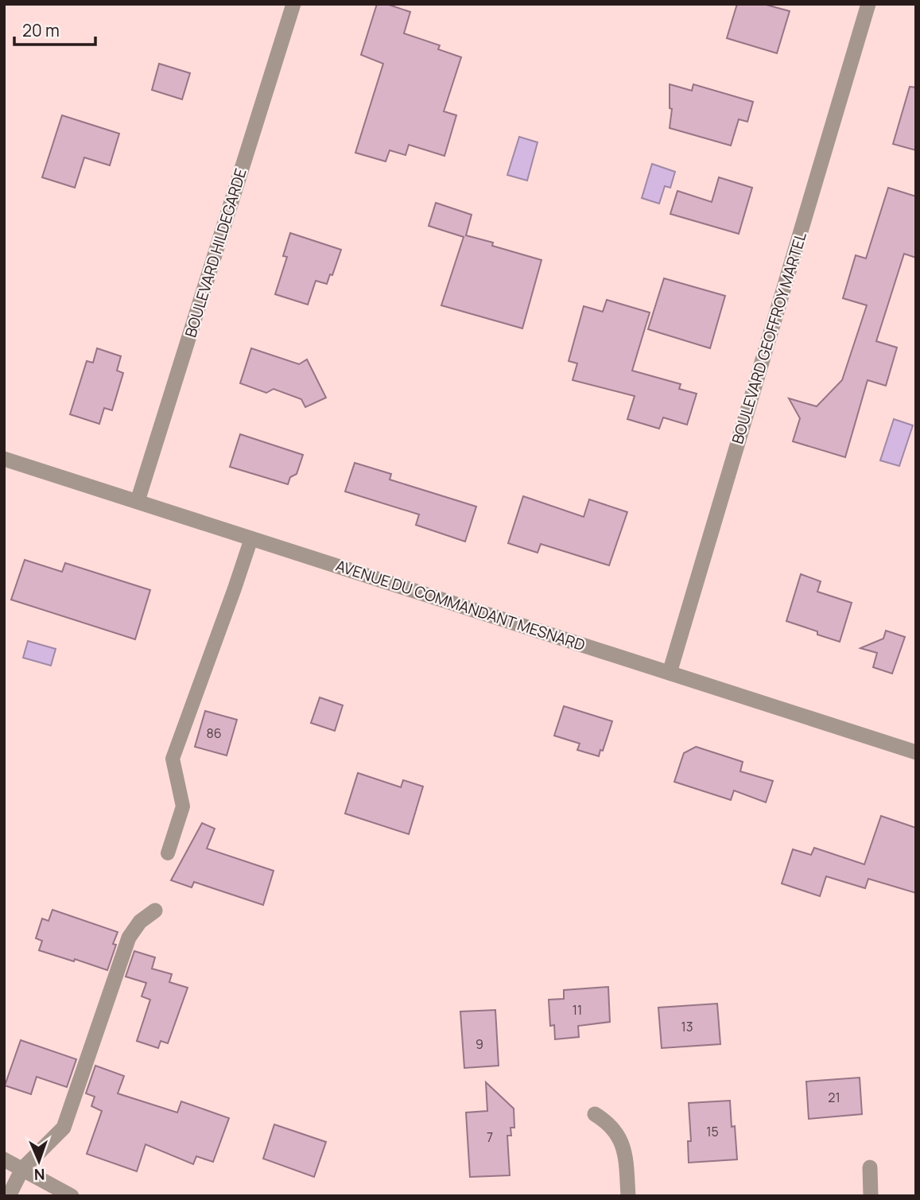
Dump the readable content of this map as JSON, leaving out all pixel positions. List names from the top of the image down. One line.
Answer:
{"streets":{"street":["BOULEVARD HILDEGARDE","BOULEVARD GEOFFROY MARTEL","AVENUE DU COMMANDANT MESNARD"]},"crossings":[["BOULEVARD HILDEGARDE","AVENUE DU COMMANDANT MESNARD"],["BOULEVARD GEOFFROY MARTEL","AVENUE DU COMMANDANT MESNARD"]],"house_numbers":["86","11","13","9","21","15","7"],"scale_bar":"20 m","north":"bottom"}
